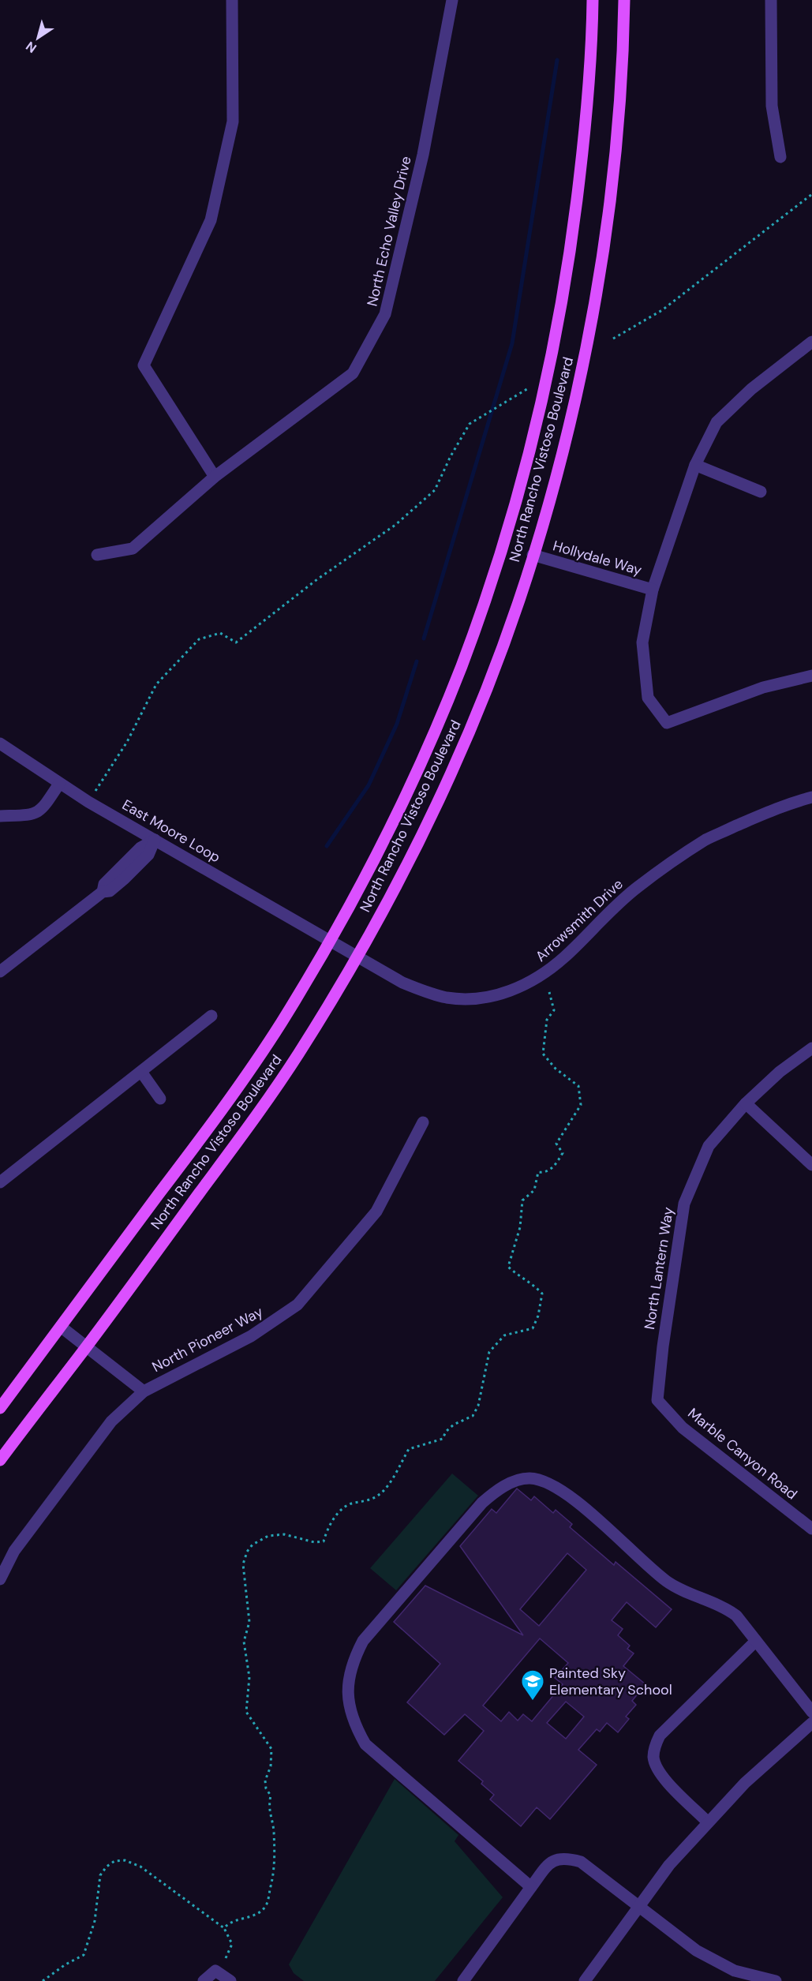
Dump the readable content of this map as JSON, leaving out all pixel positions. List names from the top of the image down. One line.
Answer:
{"streets":{"main road":["North Rancho Vistoso Boulevard"],"street":["North Echo Valley Drive","Hollydale Way","East Moore Loop","Arrowsmith Drive","North Lantern Way","North Pioneer Way","Marble Canyon Road"]},"crossings":[["North Rancho Vistoso Boulevard","Hollydale Way"],["North Rancho Vistoso Boulevard","East Moore Loop"],["North Rancho Vistoso Boulevard","Arrowsmith Drive"],["East Moore Loop","Arrowsmith Drive"],["North Lantern Way","Marble Canyon Road"]],"places":{"school or university":["Painted Sky Elementary School"]},"north":"bottom left"}
